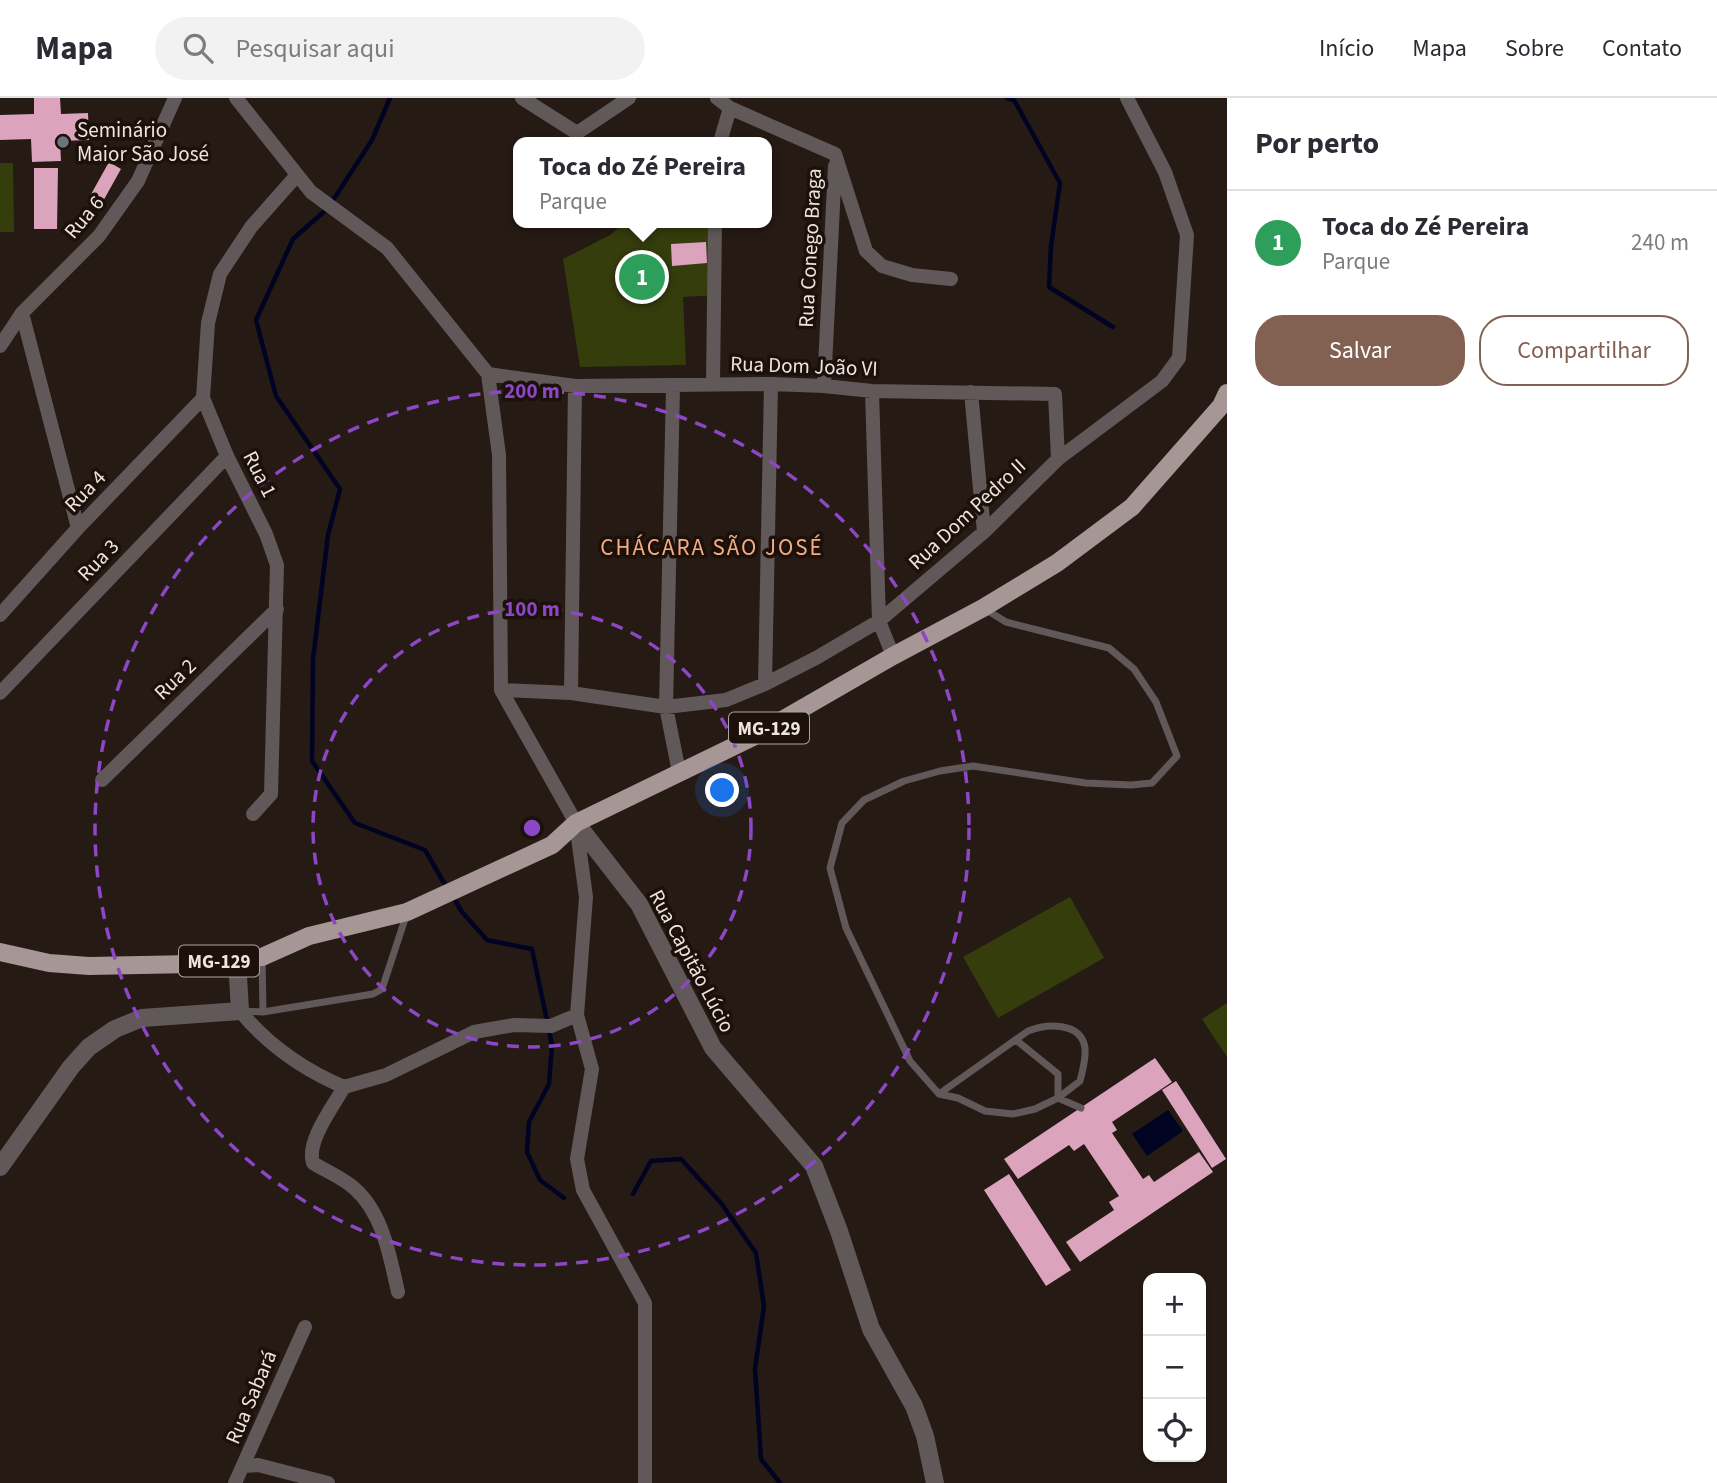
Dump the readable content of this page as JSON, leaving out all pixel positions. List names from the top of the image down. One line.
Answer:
{"streets":{"main road":["MG-129"],"street":["Rua 6","Rua Conego Braga","Rua Dom João VI","Rua 1","Rua 4","Rua Dom Pedro II","Rua 3","Rua 2","Rua Capitão Lúcio","Rua Sabará"]},"crossings":[["Rua Conego Braga","Rua Dom João VI"],["Rua Dom João VI","Rua Dom Pedro II"],["Rua 1","Rua 4"],["Rua 1","Rua 3"],["Rua 1","Rua 2"],["Rua Dom Pedro II","Rua Capitão Lúcio"],["MG-129","Rua Capitão Lúcio"]],"districts":["CHÁCARA SÃO JOSÉ"],"places":["Seminário Maior São José"],"page":{"header":"Mapa","search":"Pesquisar aqui","nav":["Início","Mapa","Sobre","Contato"],"heading":"Por perto","popup":["Toca do Zé Pereira","Parque"],"list":[{"mark":"1","name":"Toca do Zé Pereira","note":"Parque","value":"240 m"}],"pins":"1","buttons":["Salvar","Compartilhar"],"map_buttons":["+","−"]},"rings":["200 m","100 m"]}
